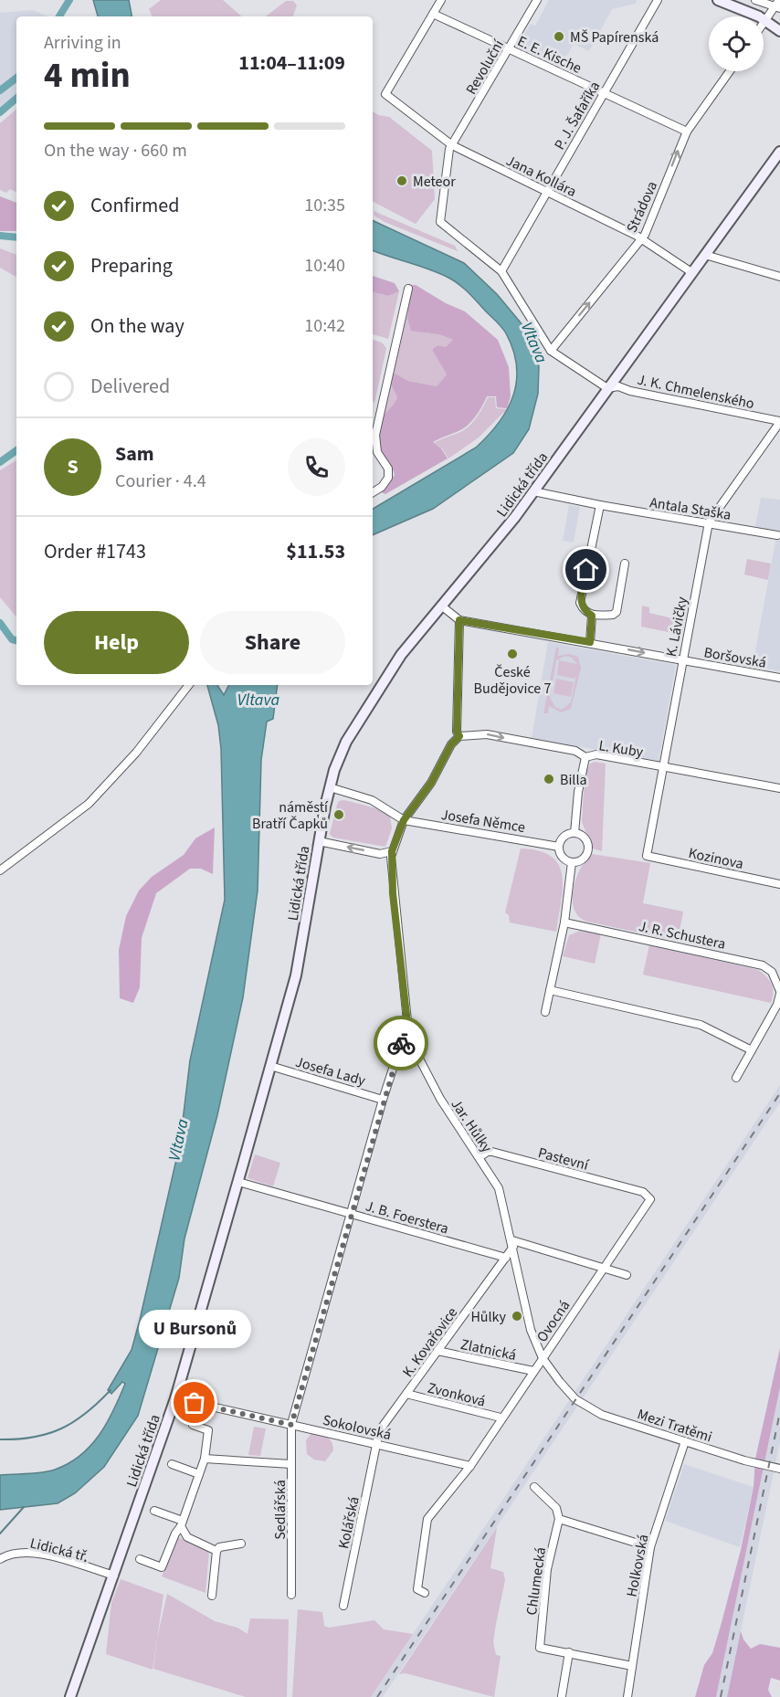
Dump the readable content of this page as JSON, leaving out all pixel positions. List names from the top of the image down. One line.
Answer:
{"streets":{"street":["E. E. Kische","Revoluční","P. J. Šafaříka","Jana Kollára","Strádova","J. K. Chmelenského","Lidická třída","Antala Staška","K. Lávičky","Boršovská","L. Kuby","Josefa Němce","Kozinova","J. R. Schustera","Josefa Lady","Jar. Hůlky","Pastevní","J. B. Foerstera","Ovocná","K. Kovařovice","Zlatnická","Zvonková","Mezi Tratěmi","Sokolovská","Sedlářská","Kolářská","Lidická tř.","Holkovská","Chlumecká"]},"crossings":[["E. E. Kische","Revoluční"],["E. E. Kische","P. J. Šafaříka"],["E. E. Kische","Jana Kollára"],["E. E. Kische","Strádova"],["Revoluční","Jana Kollára"],["P. J. Šafaříka","Jana Kollára"],["Jana Kollára","Strádova"],["Jana Kollára","Lidická třída"],["J. K. Chmelenského","Lidická třída"],["J. K. Chmelenského","K. Lávičky"],["Lidická třída","Antala Staška"],["Lidická třída","Josefa Lady"],["Lidická třída","J. B. Foerstera"],["Lidická třída","Sokolovská"],["Lidická třída","Lidická tř."],["Antala Staška","K. Lávičky"],["K. Lávičky","Boršovská"],["K. Lávičky","L. Kuby"],["K. Lávičky","Kozinova"],["Josefa Lady","Sedlářská"],["Jar. Hůlky","Pastevní"],["Jar. Hůlky","Ovocná"],["Jar. Hůlky","K. Kovařovice"],["Jar. Hůlky","Mezi Tratěmi"],["Jar. Hůlky","Sedlářská"],["Pastevní","Ovocná"],["J. B. Foerstera","K. Kovařovice"],["J. B. Foerstera","Sedlářská"],["Ovocná","Zlatnická"],["Ovocná","Zvonková"],["Ovocná","Sokolovská"],["K. Kovařovice","Zlatnická"],["K. Kovařovice","Zvonková"],["K. Kovařovice","Sokolovská"],["K. Kovařovice","Kolářská"],["Mezi Tratěmi","Holkovská"],["Sokolovská","Sedlářská"],["Sokolovská","Kolářská"]],"one_way":["Strádova","L. Kuby"],"water":["Vltava"],"places":["MŠ Papírenská","Meteor","České Budějovice 7","Billa","náměstí Bratří Čapků","Hůlky","U Bursonů"],"page":{"heading":["4 min","Arriving in","11:04–11:09"],"panel":["Sam","Courier · 4.4","Order #1743","$11.53"],"bar":"On the way · 660 m","list":[["Confirmed","10:35"],["Preparing","10:40"],["On the way","10:42"],"Delivered"],"round":"S","buttons":["Help","Share"],"bubble":"U Bursonů"}}
